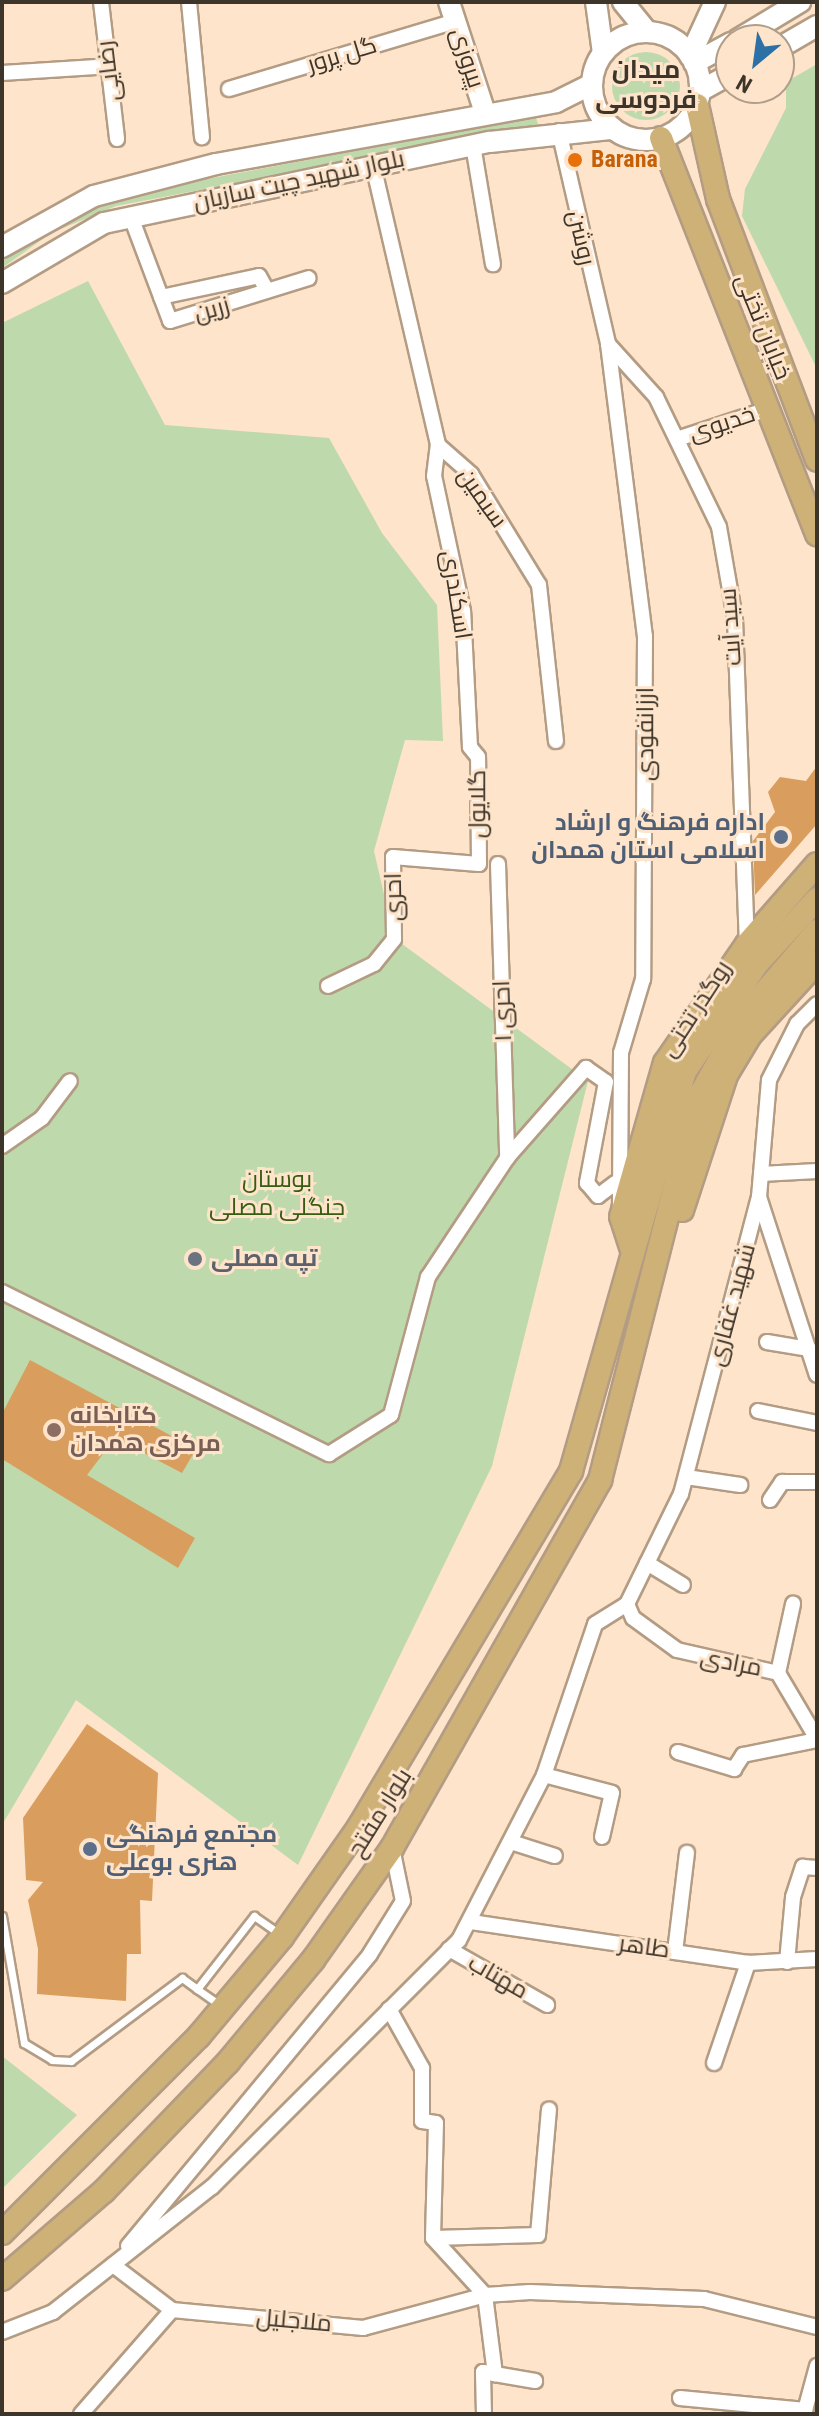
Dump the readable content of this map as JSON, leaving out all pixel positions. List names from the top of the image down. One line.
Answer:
{"streets":{"main road":["پیروزی","بلوار شهید چیت سازیان","خیابان تختی","روگذر تختی","بلوار مفتح"],"street":["گل پرور","رضایی","روشن","زرین","خدیوی","سیمین","اسکندری","سید آیت","ارزانفودی","گلایول","احری","احری ۱","شهید غفاری","مرادی","طاهر","مهتاب","ملاجلیل"]},"crossings":[["گل پرور","پیروزی"],["پیروزی","بلوار شهید چیت سازیان"],["بلوار شهید چیت سازیان","روشن"],["بلوار شهید چیت سازیان","زرین"],["بلوار شهید چیت سازیان","خیابان تختی"],["بلوار شهید چیت سازیان","سیمین"],["روشن","سید آیت"],["روشن","ارزانفودی"],["خیابان تختی","خدیوی"],["خدیوی","سید آیت"],["سیمین","اسکندری"],["اسکندری","گلایول"],["سید آیت","ارزانفودی"],["ارزانفودی","روگذر تختی"],["ارزانفودی","بلوار مفتح"],["گلایول","احری"],["روگذر تختی","بلوار مفتح"],["شهید غفاری","مرادی"]],"districts":["میدان فردوسی"],"parks":["بوستان جنگلی مصلی"],"places":["Barana","اداره فرهنگ و ارشاد اسلامی استان همدان","تپه مصلی","کتابخانه مرکزی همدان","مجتمع فرهنگی هنری بوعلی"],"north":"bottom left"}
